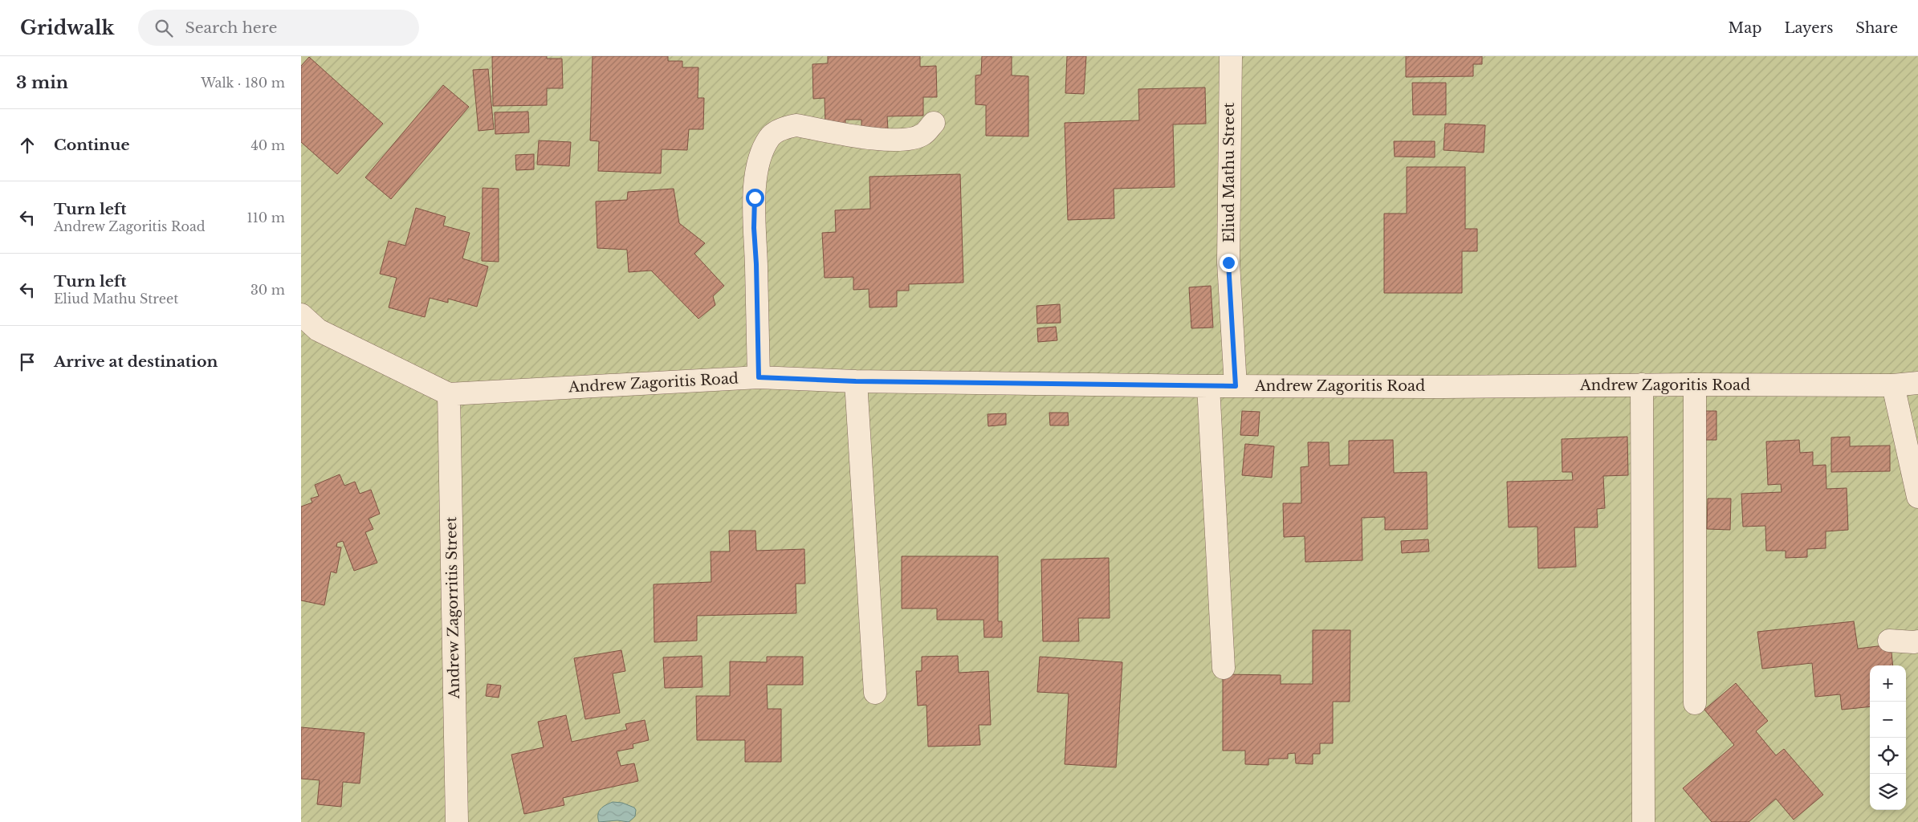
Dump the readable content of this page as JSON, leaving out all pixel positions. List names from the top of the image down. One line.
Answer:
{"streets":{"street":["Eliud Mathu Street","Andrew Zagoritis Road","Andrew Zagorritis Street"]},"crossings":[["Eliud Mathu Street","Andrew Zagoritis Road"],["Andrew Zagoritis Road","Andrew Zagorritis Street"]],"page":{"header":"Gridwalk","search":"Search here","nav":["Map","Layers","Share"],"heading":["3 min","Walk · 180 m"],"list":[["Continue","40 m"],["Turn left","Andrew Zagoritis Road","110 m"],["Turn left","Eliud Mathu Street","30 m"],"Arrive at destination"],"map_buttons":["+","−"]}}
